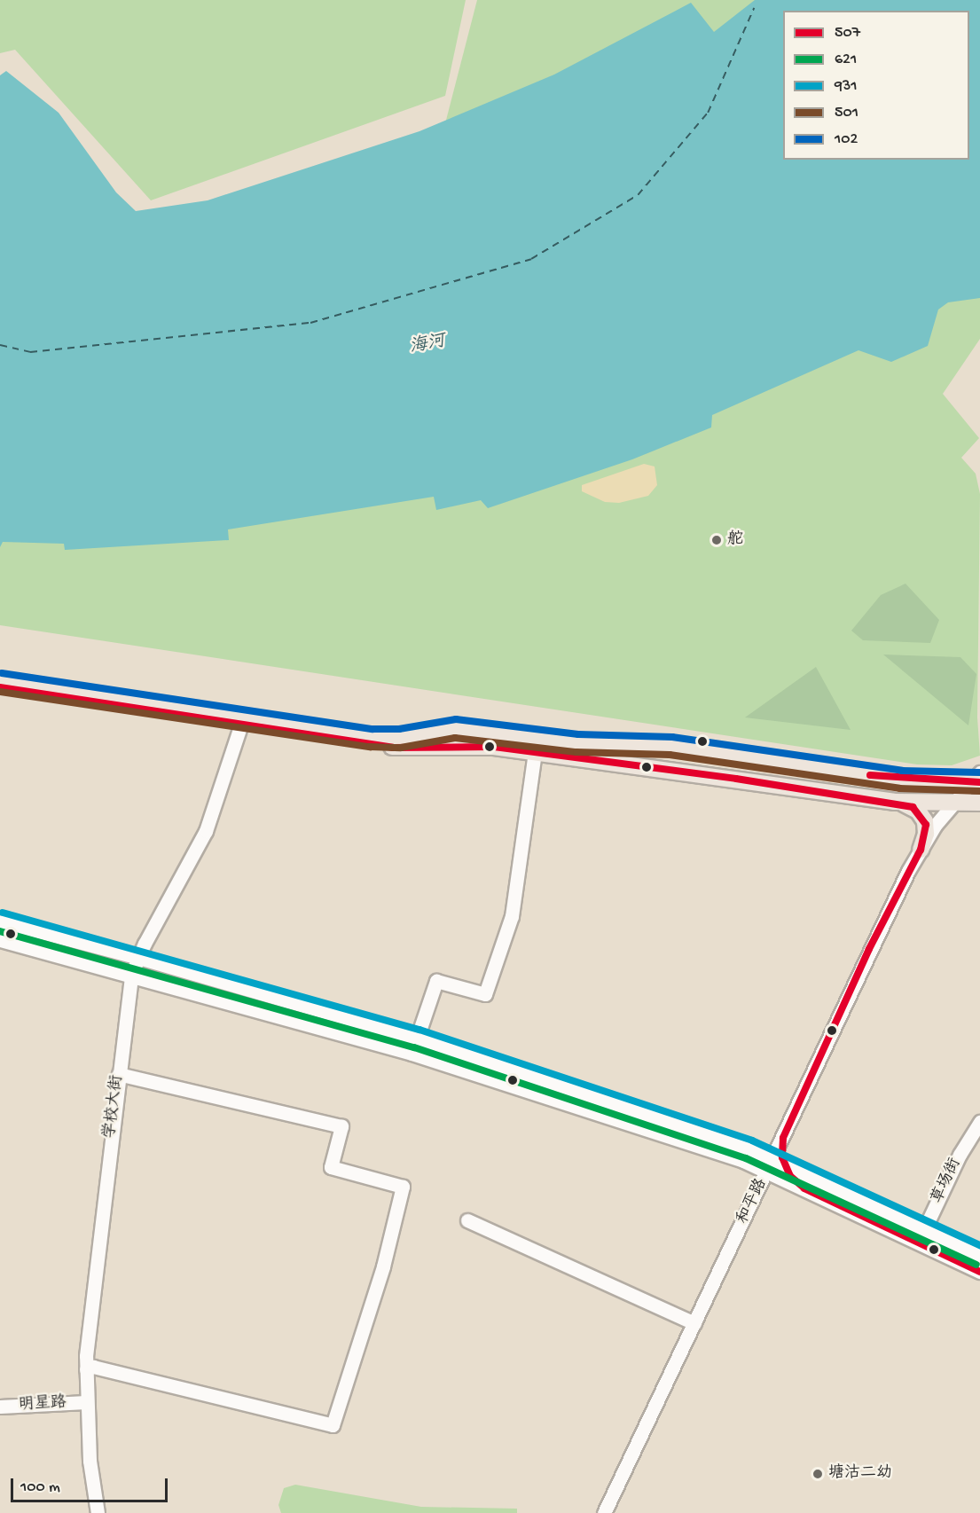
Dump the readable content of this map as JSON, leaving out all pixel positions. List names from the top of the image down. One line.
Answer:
{"streets":{"street":["学校大街","草场街","和平路","明星路"]},"crossings":[["学校大街","明星路"]],"water":["海河"],"places":["舵","塘沽二幼"],"lines":["transit line 102","transit line 507","transit line 501","transit line 931","transit line 621"],"legend":["507","621","931","501","102"],"scale_bar":"100 m"}
